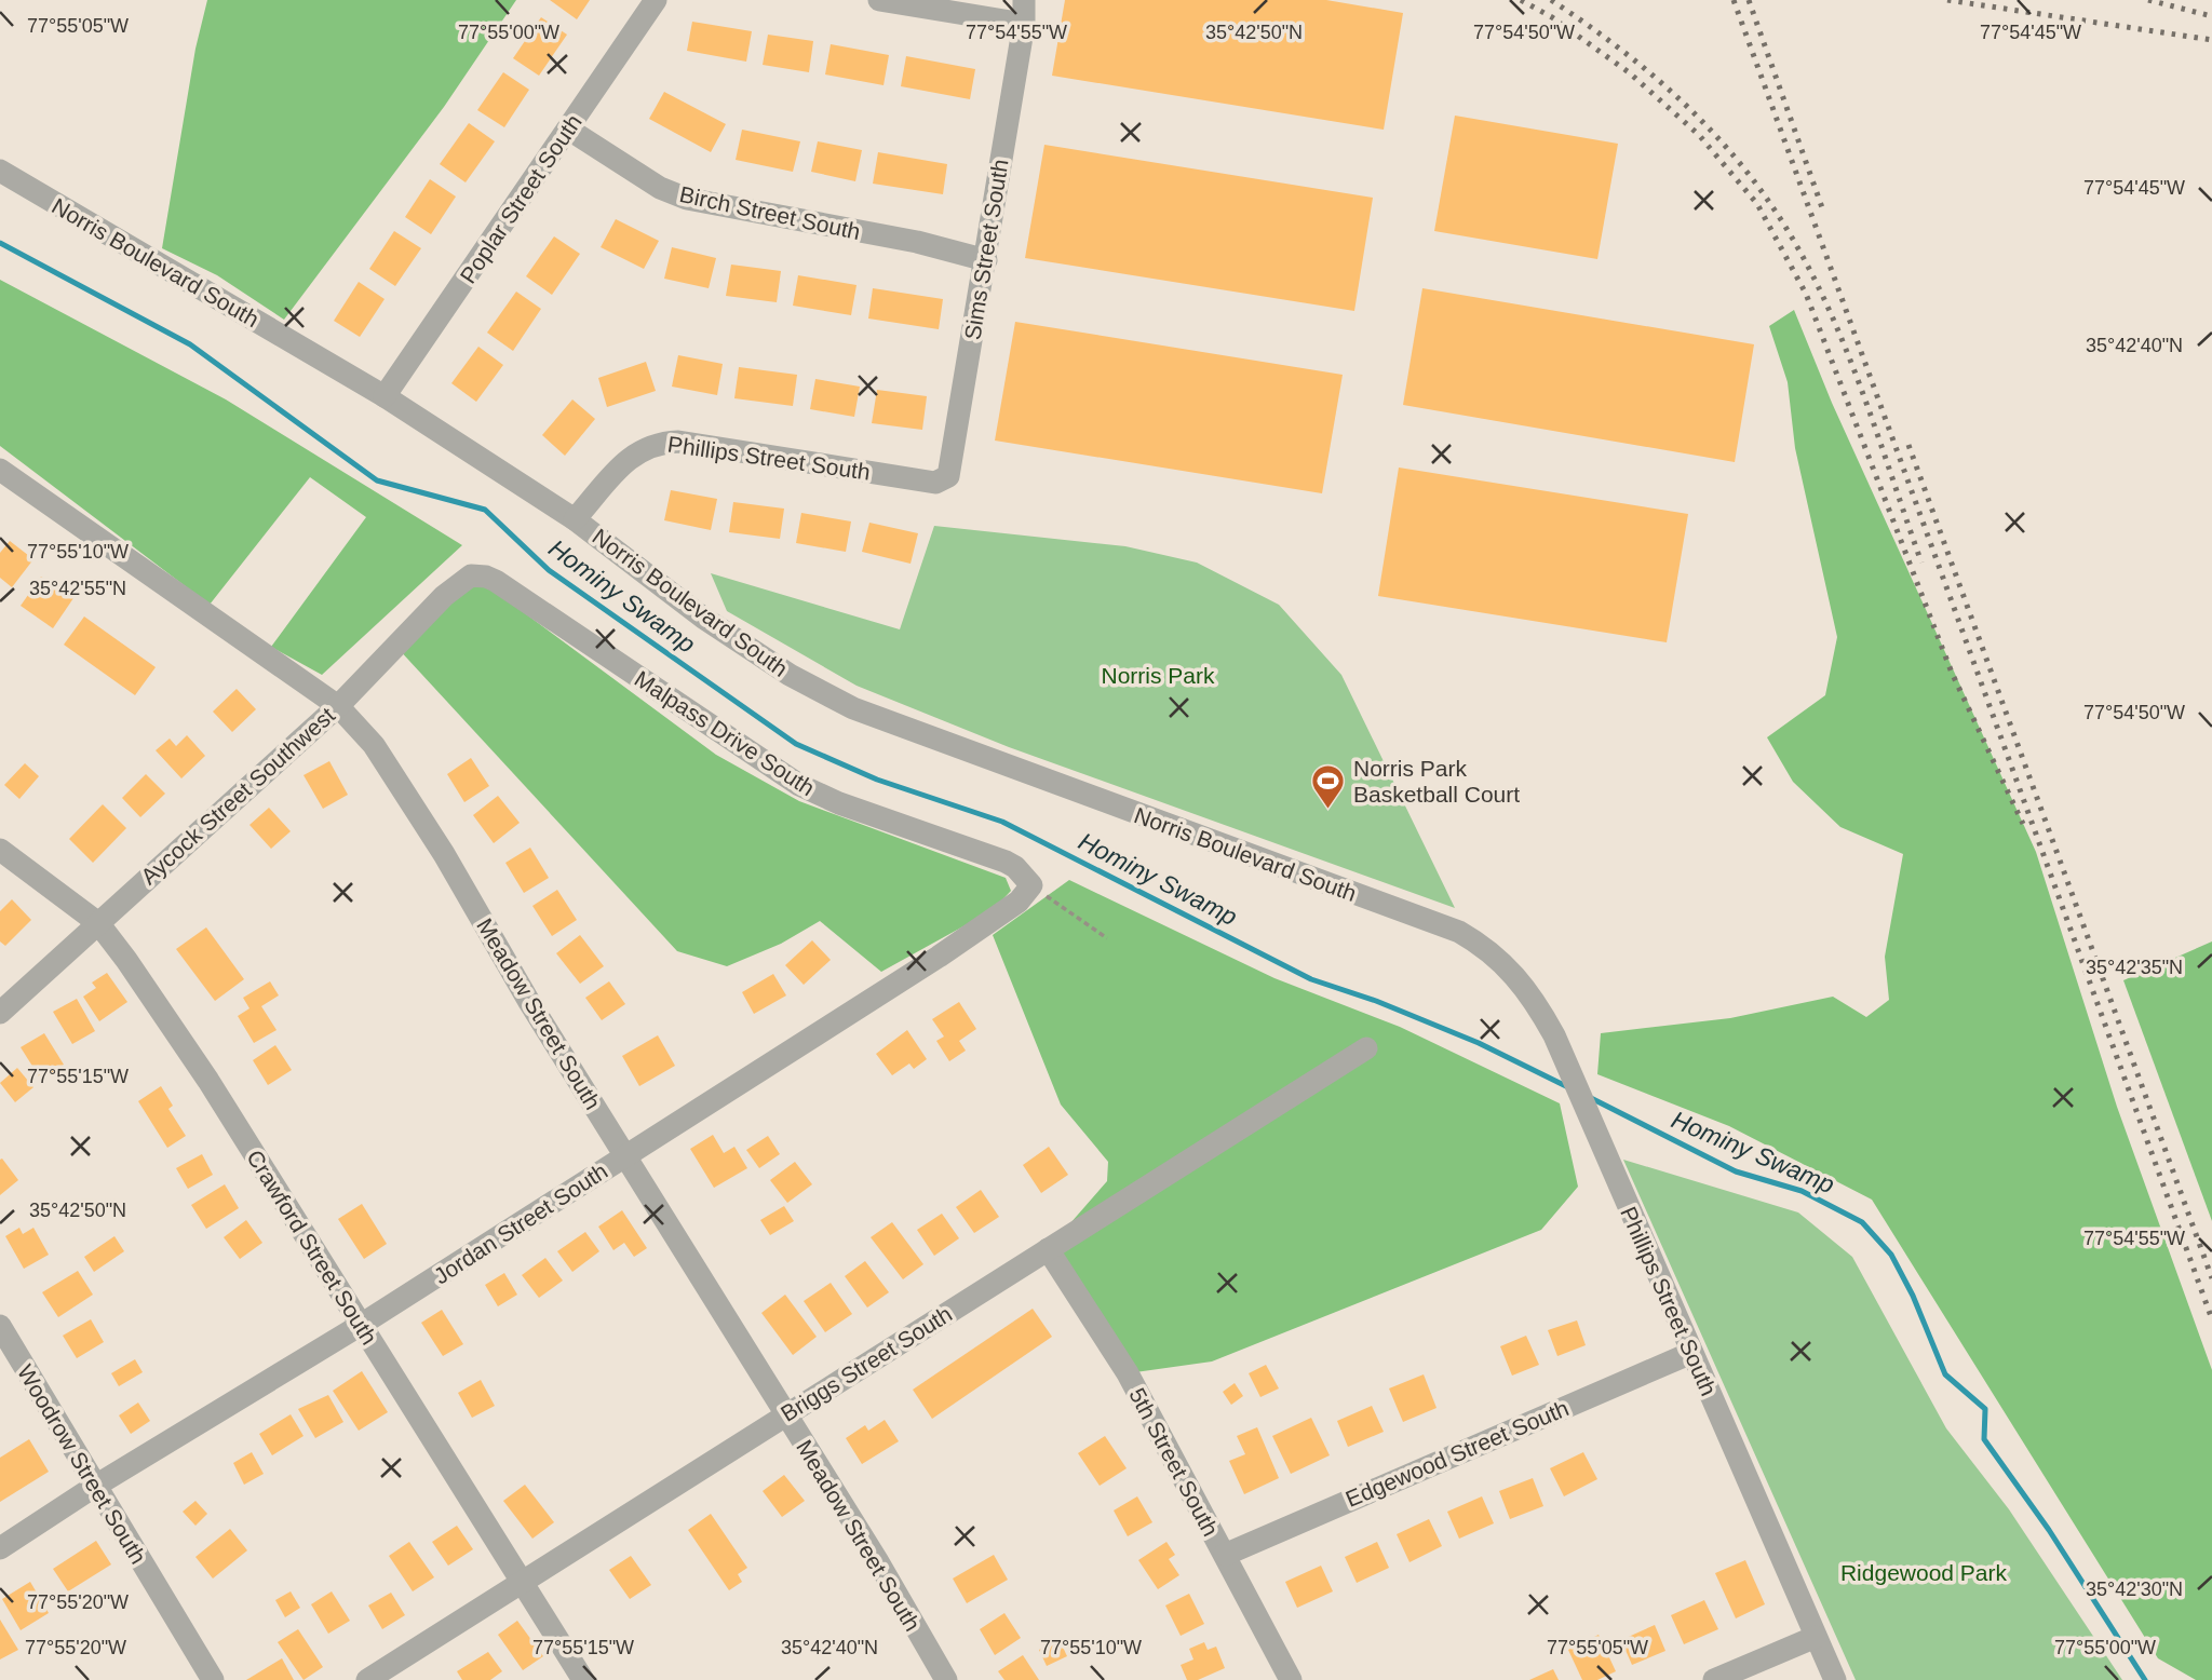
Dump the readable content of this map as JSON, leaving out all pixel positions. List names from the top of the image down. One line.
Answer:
{"streets":{"street":["Poplar Street South","Birch Street South","Sims Street South","Norris Boulevard South","Phillips Street South","Malpass Drive South","Aycock Street Southwest","Meadow Street South","Jordan Street South","Crawford Street South","Briggs Street South","Edgewood Street South","5th Street South","Woodrow Street South"]},"crossings":[["Poplar Street South","Birch Street South"],["Poplar Street South","Norris Boulevard South"],["Birch Street South","Sims Street South"],["Sims Street South","Phillips Street South"],["Norris Boulevard South","Phillips Street South"],["Phillips Street South","Edgewood Street South"],["Malpass Drive South","Aycock Street Southwest"],["Malpass Drive South","Jordan Street South"],["Aycock Street Southwest","Meadow Street South"],["Aycock Street Southwest","Crawford Street South"],["Meadow Street South","Jordan Street South"],["Meadow Street South","Briggs Street South"],["Jordan Street South","Crawford Street South"],["Jordan Street South","Woodrow Street South"],["Crawford Street South","Briggs Street South"],["Briggs Street South","5th Street South"],["Edgewood Street South","5th Street South"]],"water":["Hominy Swamp"],"parks":["Norris Park","Ridgewood Park"],"places":{"sports":["Norris Park Basketball Court"]},"coordinates":["77°55'05\"W","35°42'50\"N","77°54'55\"W","77°54'50\"W","77°55'00\"W","77°54'45\"W","35°42'40\"N","77°55'10\"W","35°42'55\"N","35°42'35\"N","77°55'15\"W","35°42'30\"N","77°55'20\"W"]}
